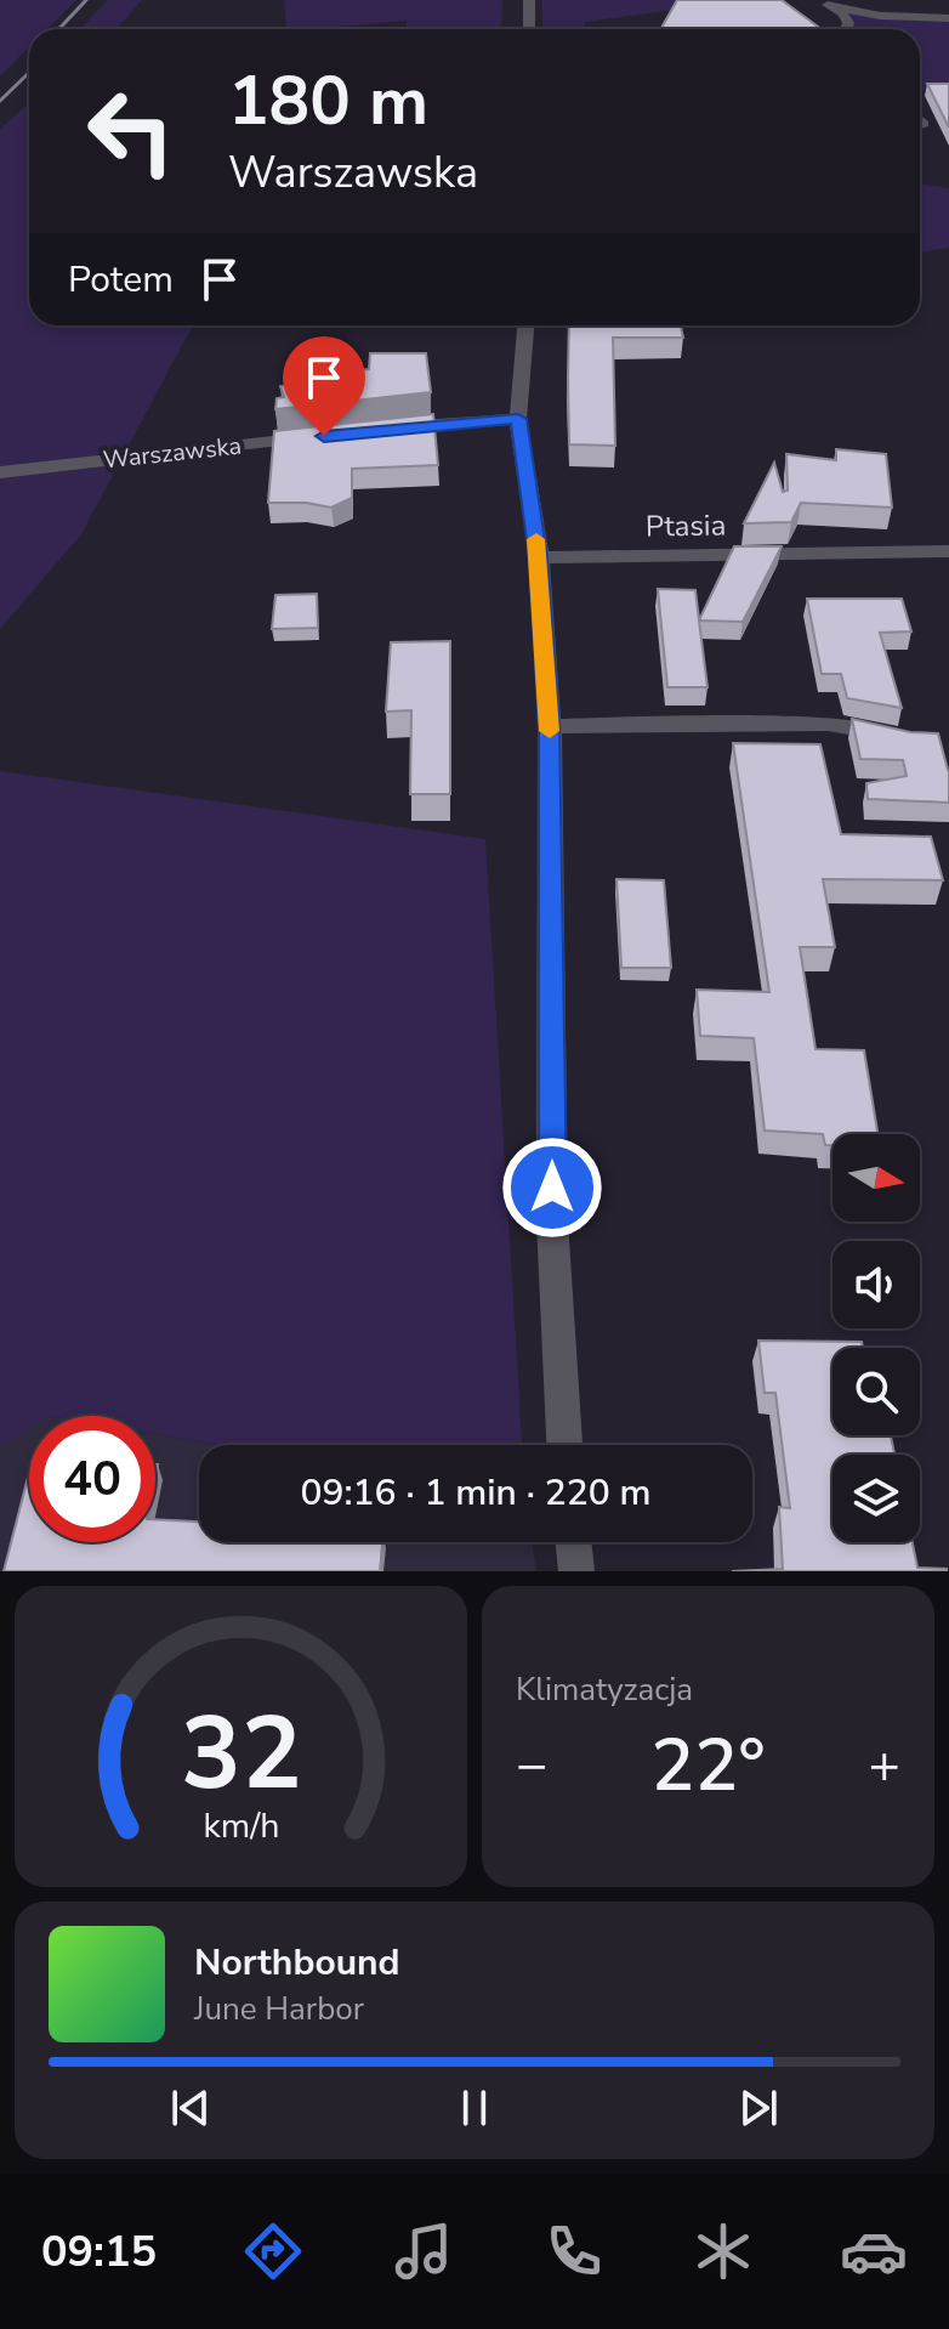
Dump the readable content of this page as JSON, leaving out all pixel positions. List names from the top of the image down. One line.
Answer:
{"streets":{"street":["Warszawska","Ptasia"]},"north":"right","page":{"turn":["180 m","Warszawska"],"then":"Potem","limit":"40","trip":"09:16 · 1 min · 220 m","tile":"Klimatyzacja","heat":["−","22°","+"],"song":["Northbound","June Harbor"],"tabs":"09:15","gauge":["32","km/h"]}}
